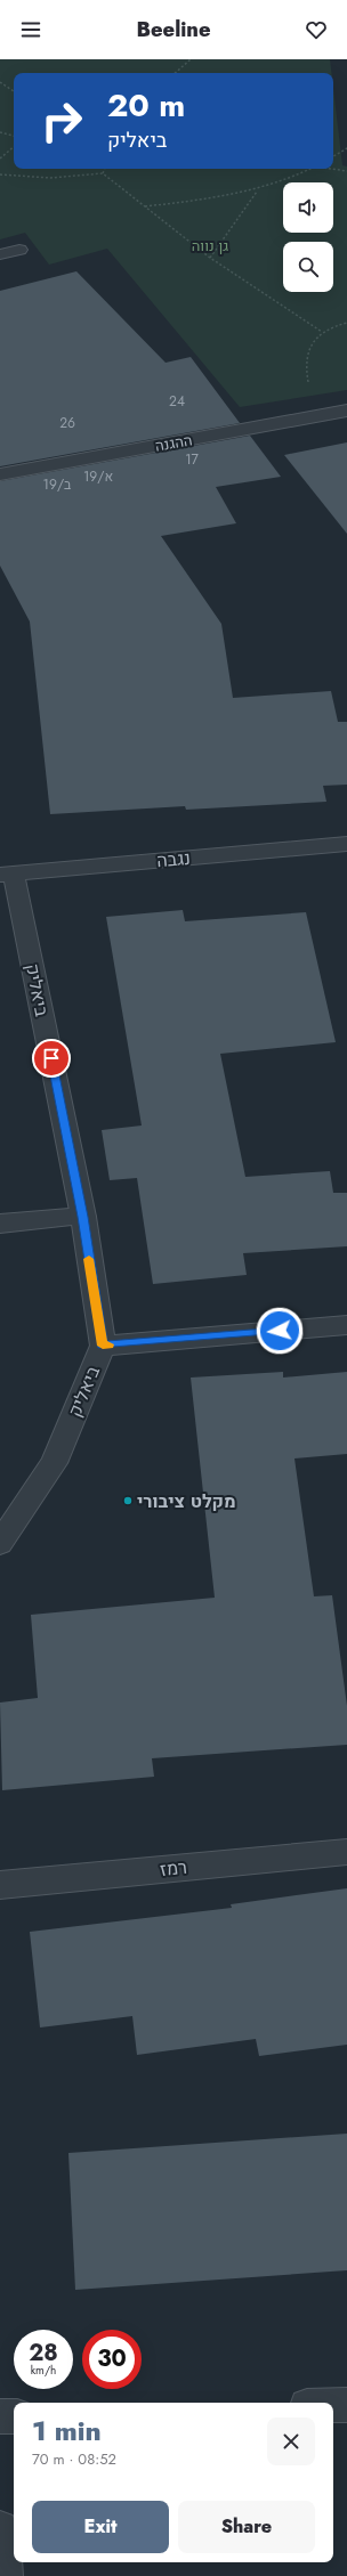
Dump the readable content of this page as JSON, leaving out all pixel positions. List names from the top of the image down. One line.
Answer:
{"streets":{"street":["ההגנה","נגבה","ביאליק","רמז"]},"crossings":[["נגבה","ביאליק"]],"parks":["גן נווה"],"places":["מקלט ציבורי"],"house_numbers":["24","26","17","19/א","19/ב"],"page":{"header":"Beeline","turn":["20 m","ביאליק"],"speed":"28 km/h","limit":"30","heading":["1 min","70 m · 08:52"],"buttons":["Exit","Share"]}}
